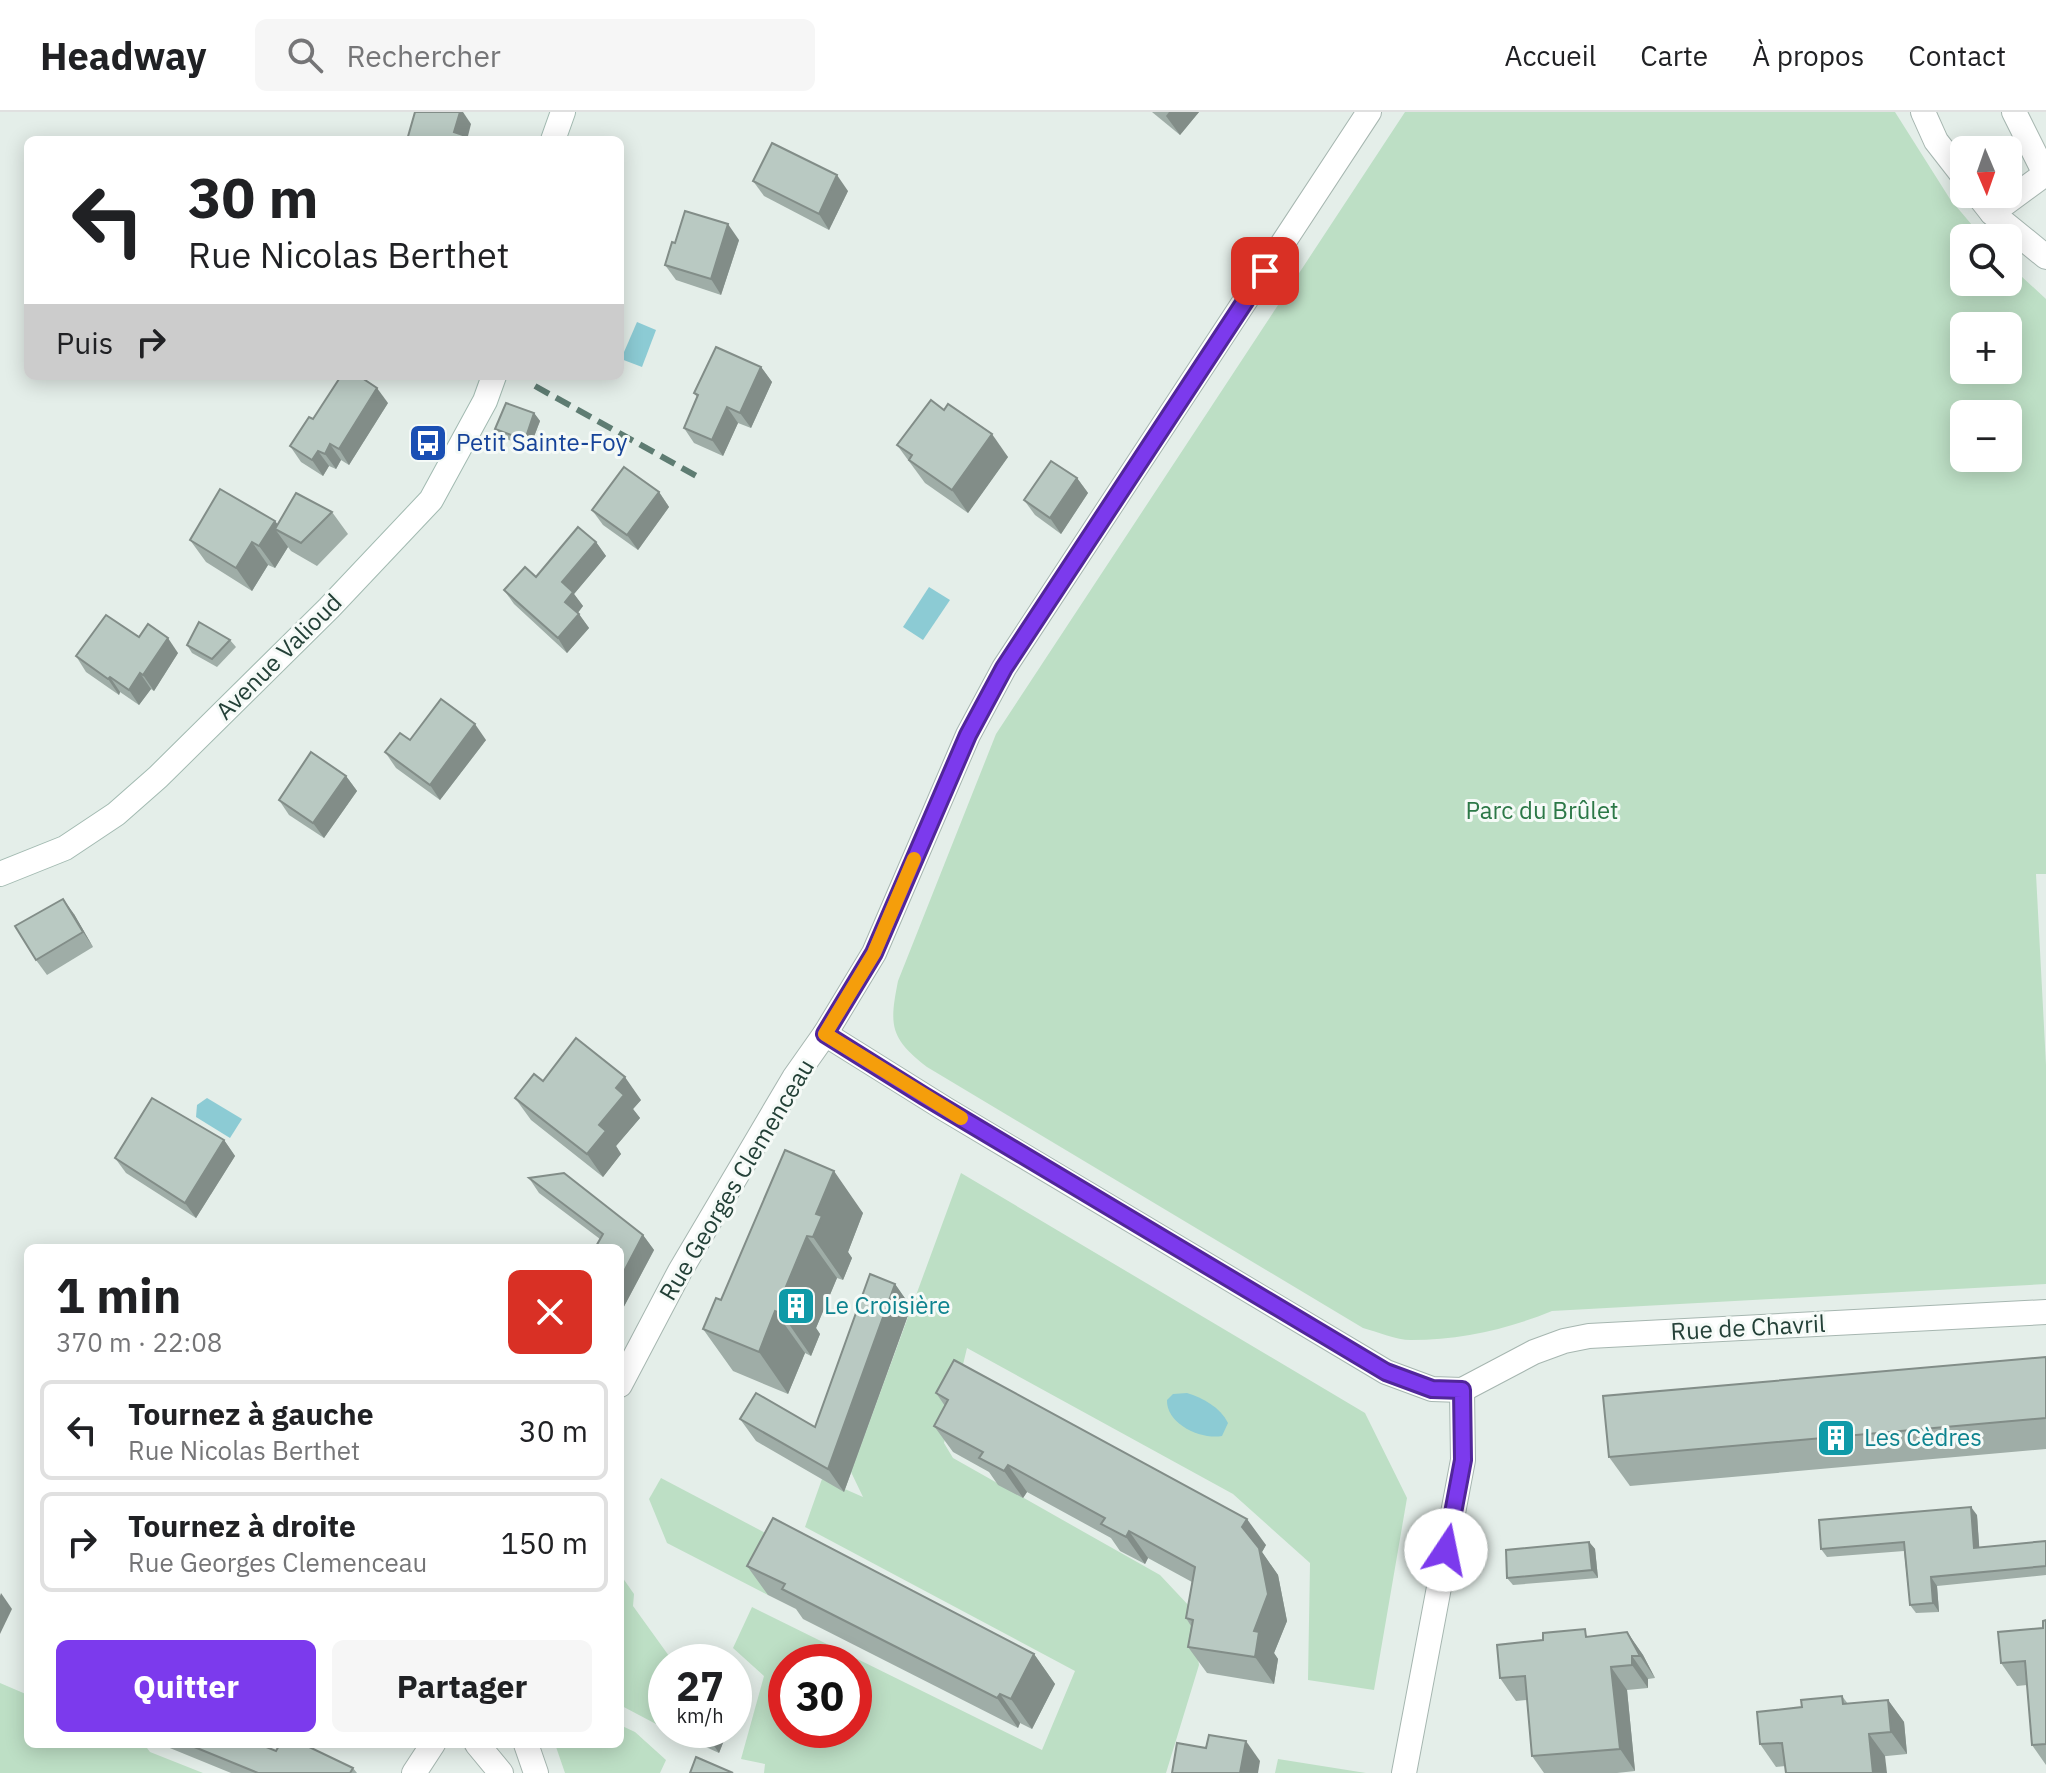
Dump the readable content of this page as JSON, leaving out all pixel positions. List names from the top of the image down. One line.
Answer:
{"streets":{"street":["Avenue Valioud","Rue Georges Clemenceau","Rue de Chavril"]},"parks":["Parc du Brûlet"],"places":{"bus stop":["Petit Sainte-Foy"],"building":["Le Croisière","Les Cèdres"]},"north":"bottom","page":{"header":"Headway","search":"Rechercher","nav":["Accueil","Carte","À propos","Contact"],"map_buttons":["+","−"],"turn":["30 m","Rue Nicolas Berthet"],"then":"Puis","heading":["1 min","370 m · 22:08"],"list":[{"name":"Tournez à gauche","note":"Rue Nicolas Berthet","value":"30 m"},{"name":"Tournez à droite","note":"Rue Georges Clemenceau","value":"150 m"}],"buttons":["Quitter","Partager"],"speed":"27 km/h","limit":"30"}}
